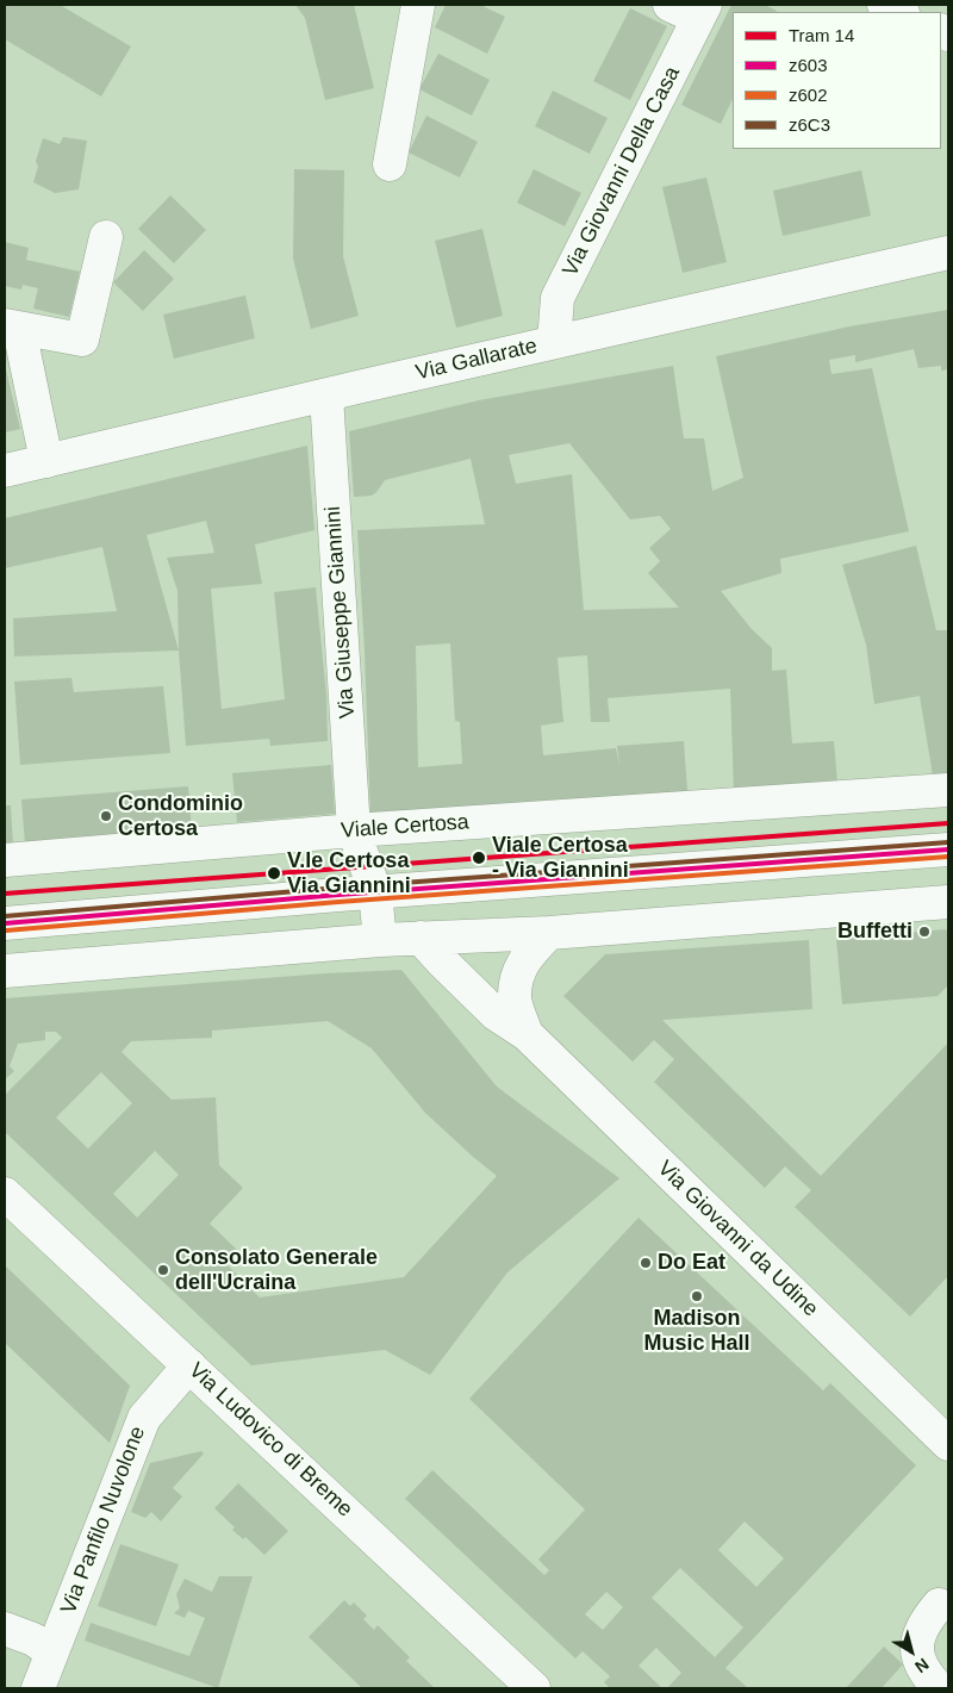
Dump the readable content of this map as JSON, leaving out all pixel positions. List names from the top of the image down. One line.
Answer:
{"streets":{"street":["Via Giovanni Della Casa","Via Gallarate","Via Giuseppe Giannini","Viale Certosa","Via Giovanni da Udine","Via Ludovico di Breme","Via Panfilo Nuvolone"]},"crossings":[["Via Giovanni Della Casa","Via Gallarate"],["Via Gallarate","Via Giuseppe Giannini"],["Via Giuseppe Giannini","Viale Certosa"],["Via Ludovico di Breme","Via Panfilo Nuvolone"]],"places":["Condominio Certosa","Viale Certosa - Via Giannini","V.le Certosa Via Giannini","Buffetti","Do Eat","Consolato Generale dell'Ucraina","Madison Music Hall"],"lines":["tram line 14","transit line z6C3","transit line z603","transit line z602"],"legend":["Tram 14","z603","z602","z6C3"],"north":"bottom right"}
